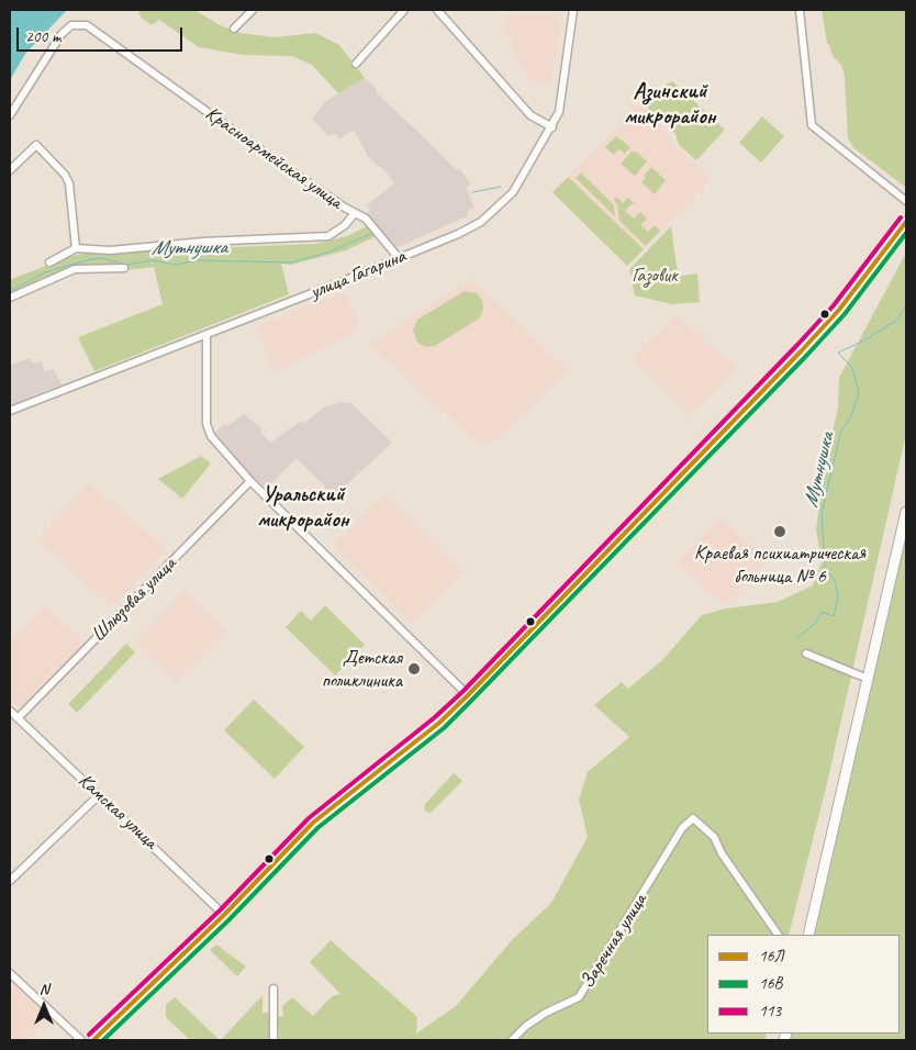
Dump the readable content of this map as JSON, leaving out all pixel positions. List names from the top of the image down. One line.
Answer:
{"streets":{"street":["Красноармейская улица","улица Гагарина","Шлюзовая улица","Камская улица","Заречная улица"]},"crossings":[["Шлюзовая улица","Камская улица"]],"districts":["Азинский микрорайон","Уральский микрорайон"],"water":["Мутнушка"],"parks":["Газовик"],"places":["Краевая психиатрическая больница № 6","Детская поликлиника"],"lines":["transit line 113","transit line 16Л","transit line 16В"],"legend":["16Л","16В","113"],"scale_bar":"200 m","north":"top"}
